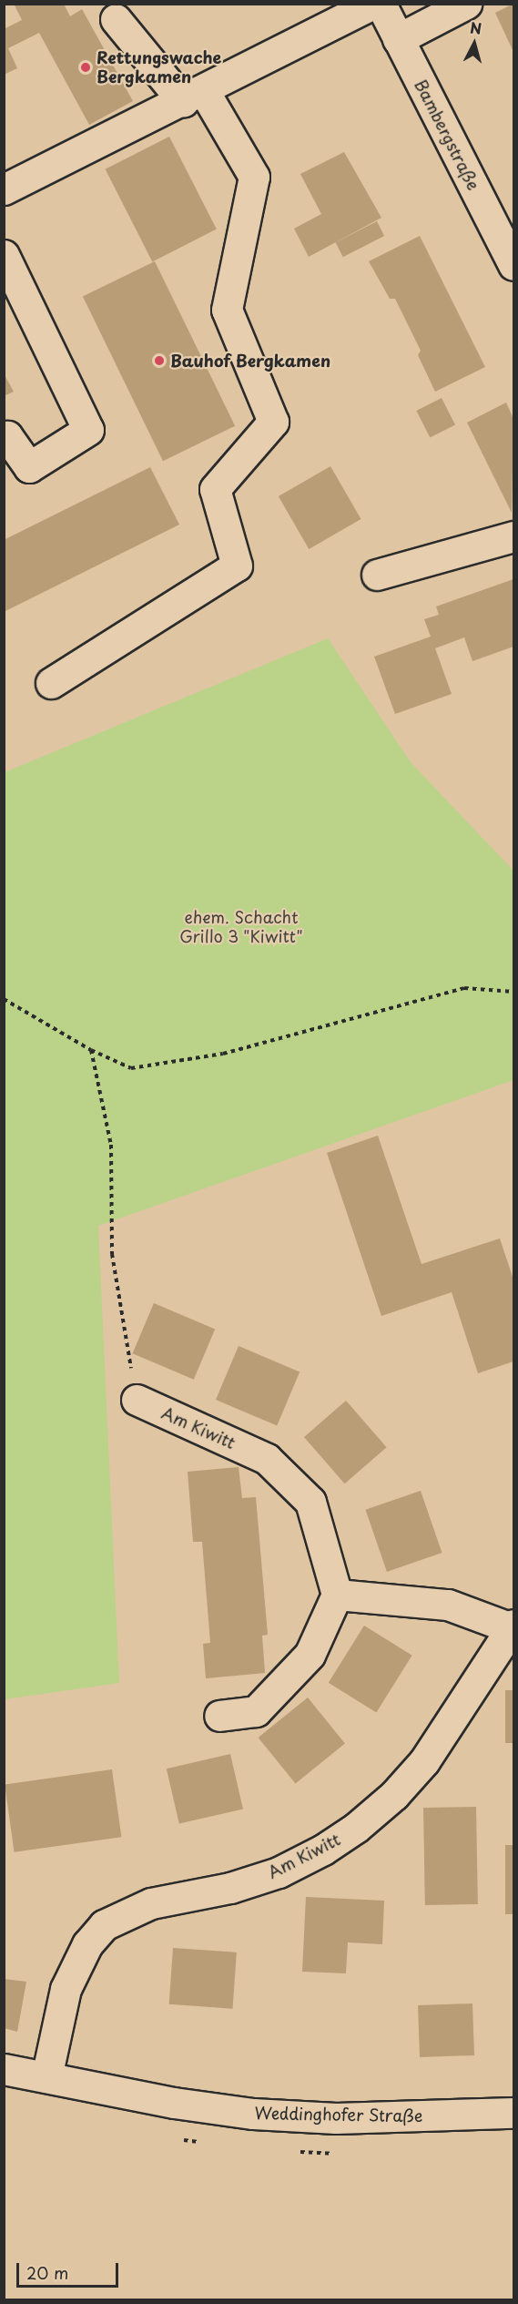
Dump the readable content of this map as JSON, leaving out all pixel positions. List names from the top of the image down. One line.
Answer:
{"streets":{"street":["Bambergstraße","Am Kiwitt","Weddinghofer Straße"]},"crossings":[["Am Kiwitt","Weddinghofer Straße"]],"parks":["ehem. Schacht Grillo 3 \"Kiwitt\""],"places":["Rettungswache Bergkamen","Bauhof Bergkamen"],"scale_bar":"20 m","north":"top"}
